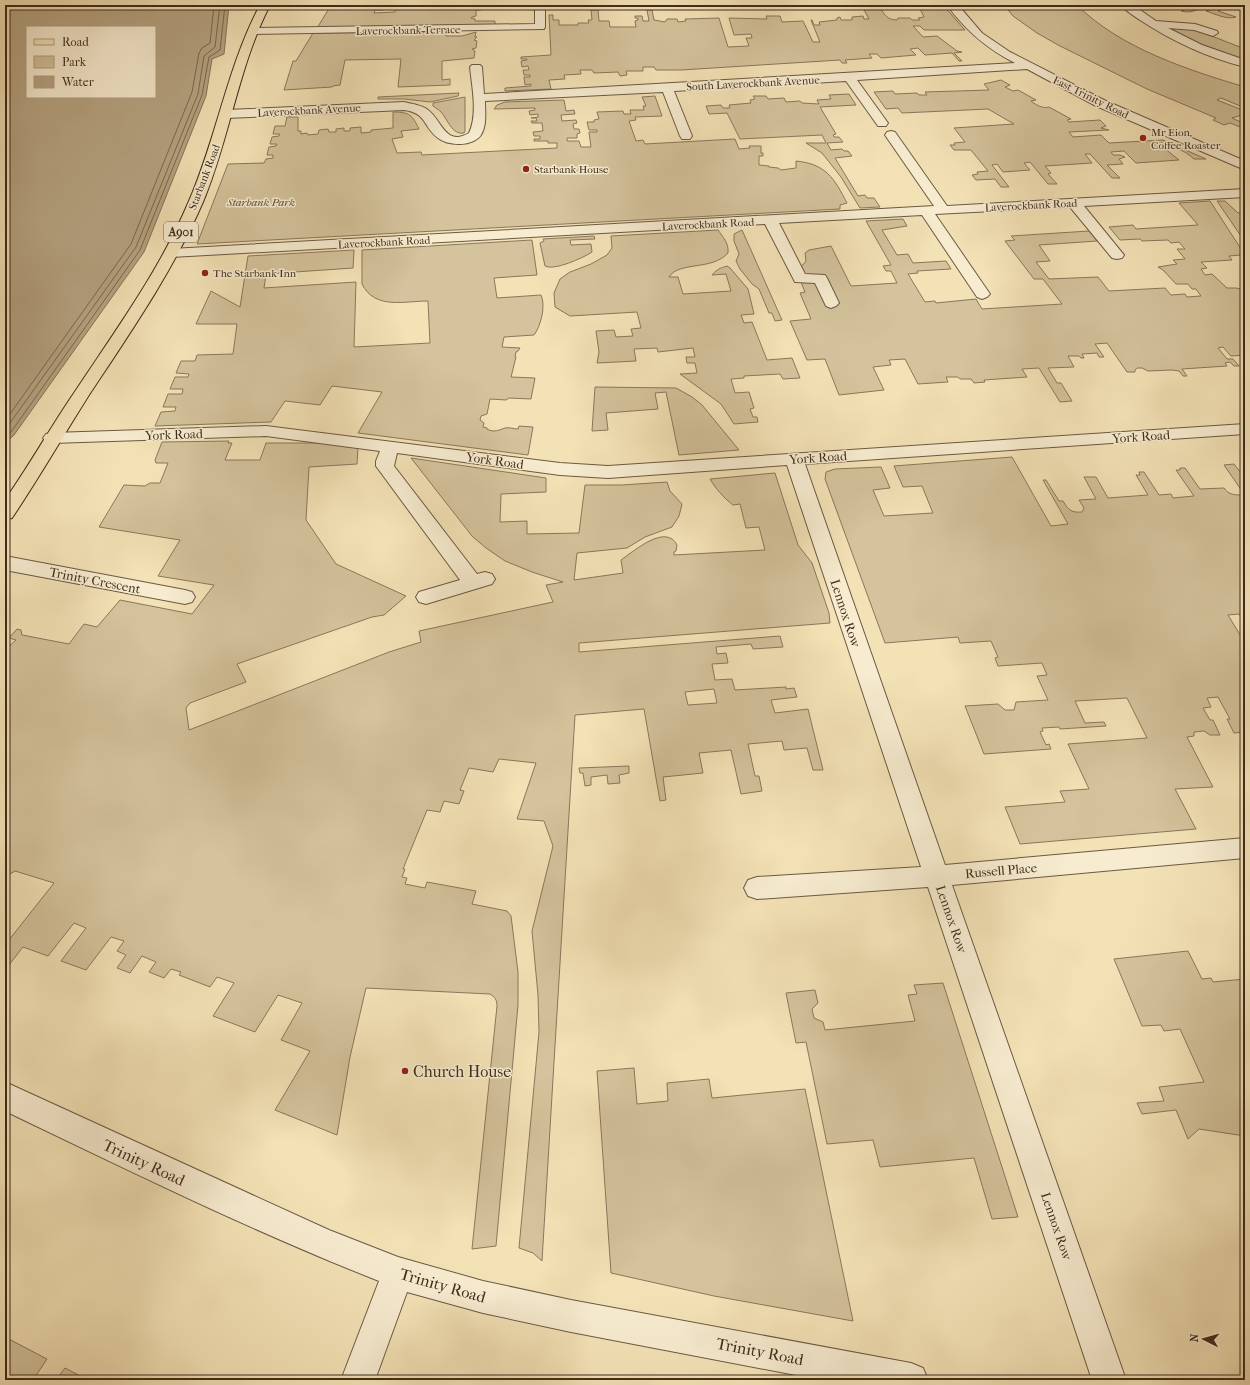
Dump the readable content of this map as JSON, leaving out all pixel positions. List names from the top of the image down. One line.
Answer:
{"streets":{"main road":["Starbank Road","A901"],"street":["Laverockbank Terrace","South Laverockbank Avenue","East Trinity Road","Laverockbank Avenue","Laverockbank Road","York Road","Trinity Crescent","Lennox Row","Russell Place","Trinity Road"]},"crossings":[["Laverockbank Terrace","Starbank Road"],["South Laverockbank Avenue","East Trinity Road"],["South Laverockbank Avenue","Laverockbank Avenue"],["Laverockbank Avenue","Starbank Road"],["Starbank Road","Laverockbank Road"],["Starbank Road","A901"],["Starbank Road","York Road"],["A901","York Road"],["York Road","Lennox Row"],["Lennox Row","Russell Place"]],"parks":["Starbank Park"],"places":["Mr Eion, Coffee Roaster","Starbank House","The Starbank Inn","Church House"],"legend":["Road","Park","Water"],"north":"left"}
